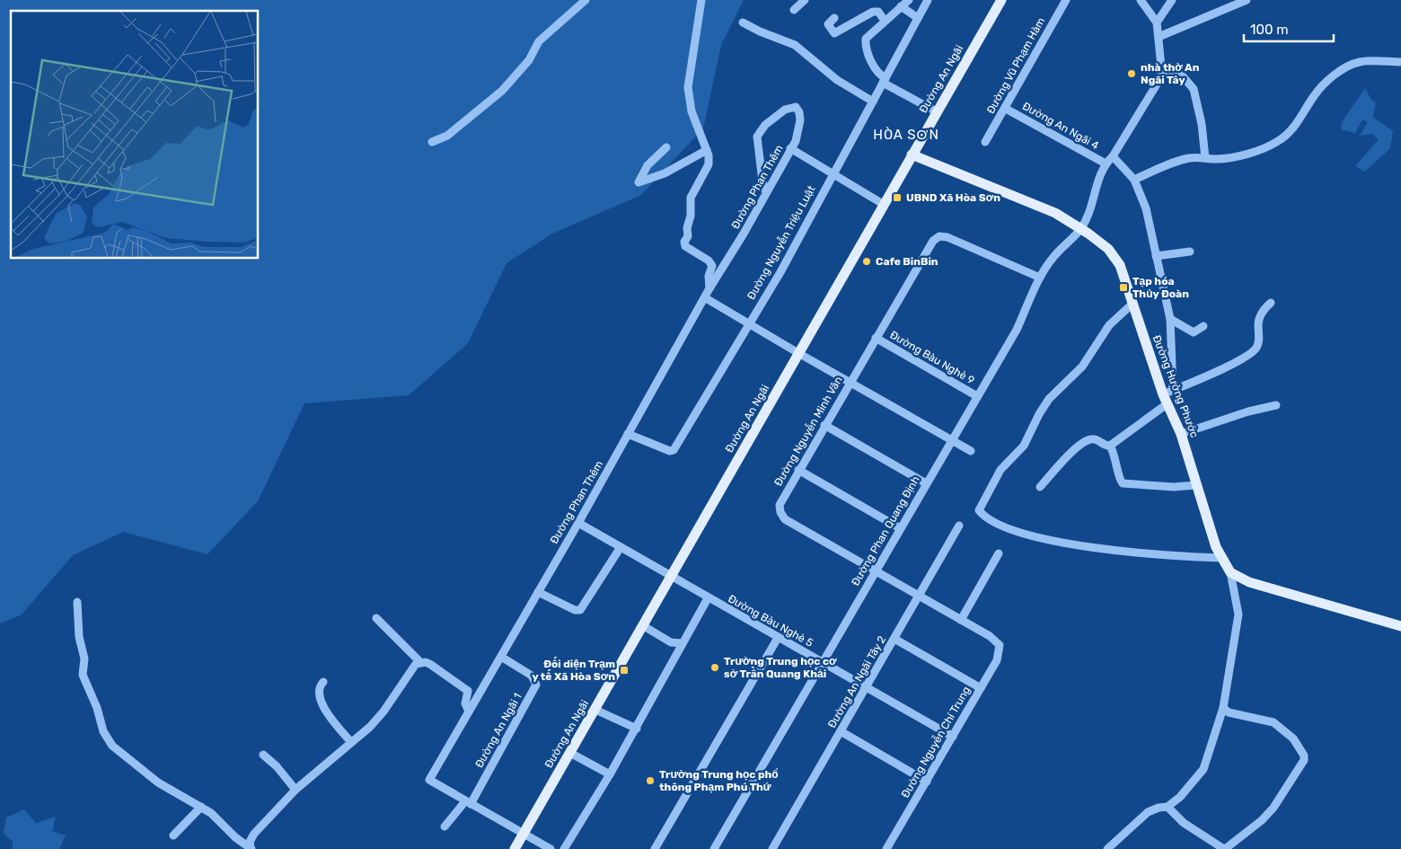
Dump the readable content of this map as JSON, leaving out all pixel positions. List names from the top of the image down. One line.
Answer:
{"streets":{"main road":["Đường An Ngãi","Đường Hưởng Phước"],"street":["Đường Vũ Phạm Hàm","Đường An Ngãi 4","Đường Phan Thêm","Đường Nguyễn Triệu Luật","Đường Bàu Nghè 9","Đường Nguyễn Minh Vân","Đường Phan Quang Định","Đường Bàu Nghè 5","Đường An Ngãi Tây 2","Đường An Ngãi 1","Đường Nguyễn Chí Trung"]},"crossings":[["Đường Vũ Phạm Hàm","Đường An Ngãi 4"],["Đường An Ngãi","Đường Phan Thêm"],["Đường An Ngãi","Đường Hưởng Phước"],["Đường An Ngãi","Đường Bàu Nghè 5"],["Đường An Ngãi 4","Đường Phan Quang Định"],["Đường Phan Thêm","Đường Nguyễn Triệu Luật"],["Đường Phan Thêm","Đường Bàu Nghè 5"],["Đường Phan Thêm","Đường An Ngãi 1"],["Đường Bàu Nghè 9","Đường Nguyễn Minh Vân"],["Đường Bàu Nghè 9","Đường Phan Quang Định"],["Đường Hưởng Phước","Đường Phan Quang Định"],["Đường Nguyễn Minh Vân","Đường Phan Quang Định"],["Đường Nguyễn Minh Vân","Đường An Ngãi Tây 2"],["Đường Nguyễn Minh Vân","Đường Nguyễn Chí Trung"],["Đường Phan Quang Định","Đường Bàu Nghè 5"],["Đường Bàu Nghè 5","Đường An Ngãi Tây 2"],["Đường Bàu Nghè 5","Đường Nguyễn Chí Trung"]],"districts":["HÒA SƠN"],"places":{"other":["nhà thờ An Ngãi Tây","Cafe BinBin","Trường Trung học cơ sở Trần Quang Khải","Trường Trung học phổ thông Phạm Phú Thứ"],"transit":["UBND Xã Hòa Sơn","Tạp hóa Thủy Đoàn","Đối diện Trạm y tế Xã Hòa Sơn"]},"scale_bar":"100 m"}
